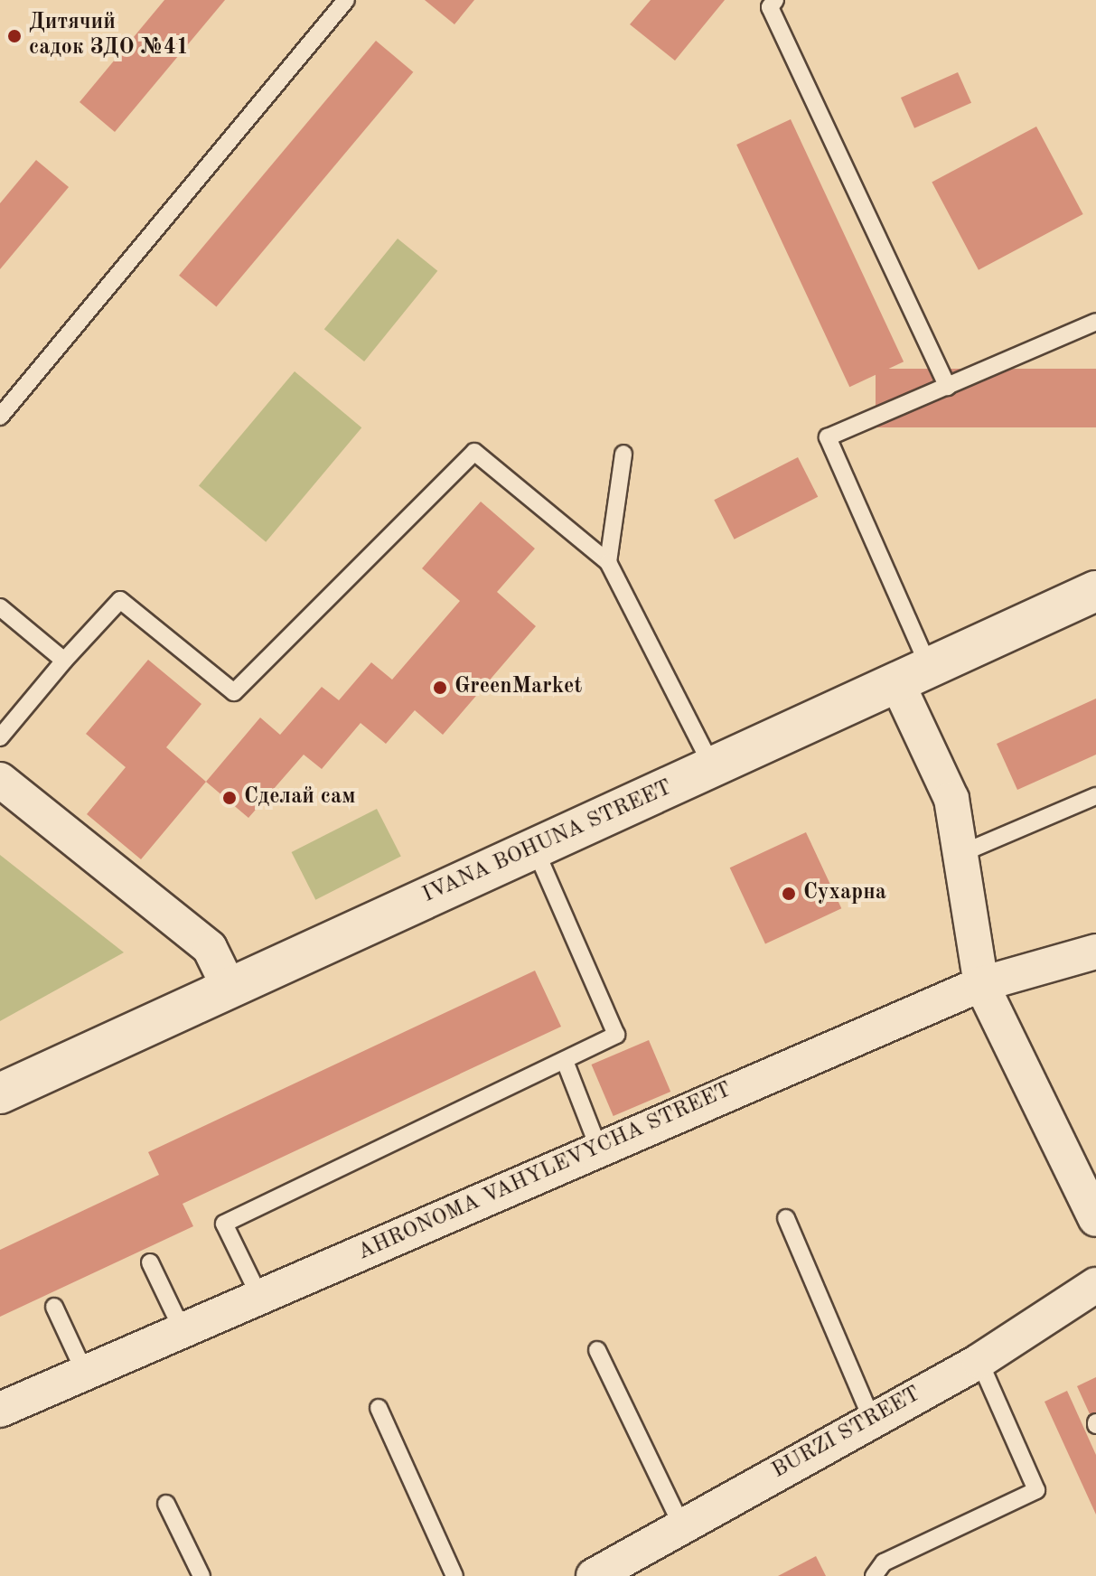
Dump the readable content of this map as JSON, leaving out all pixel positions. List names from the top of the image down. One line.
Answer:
{"streets":{"street":["IVANA BOHUNA STREET","AHRONOMA VAHYLEVYCHA STREET","BURZI STREET"]},"places":["Дитячий садок ЗДО №41","GreenMarket","Сделай сам","Сухарна"]}
